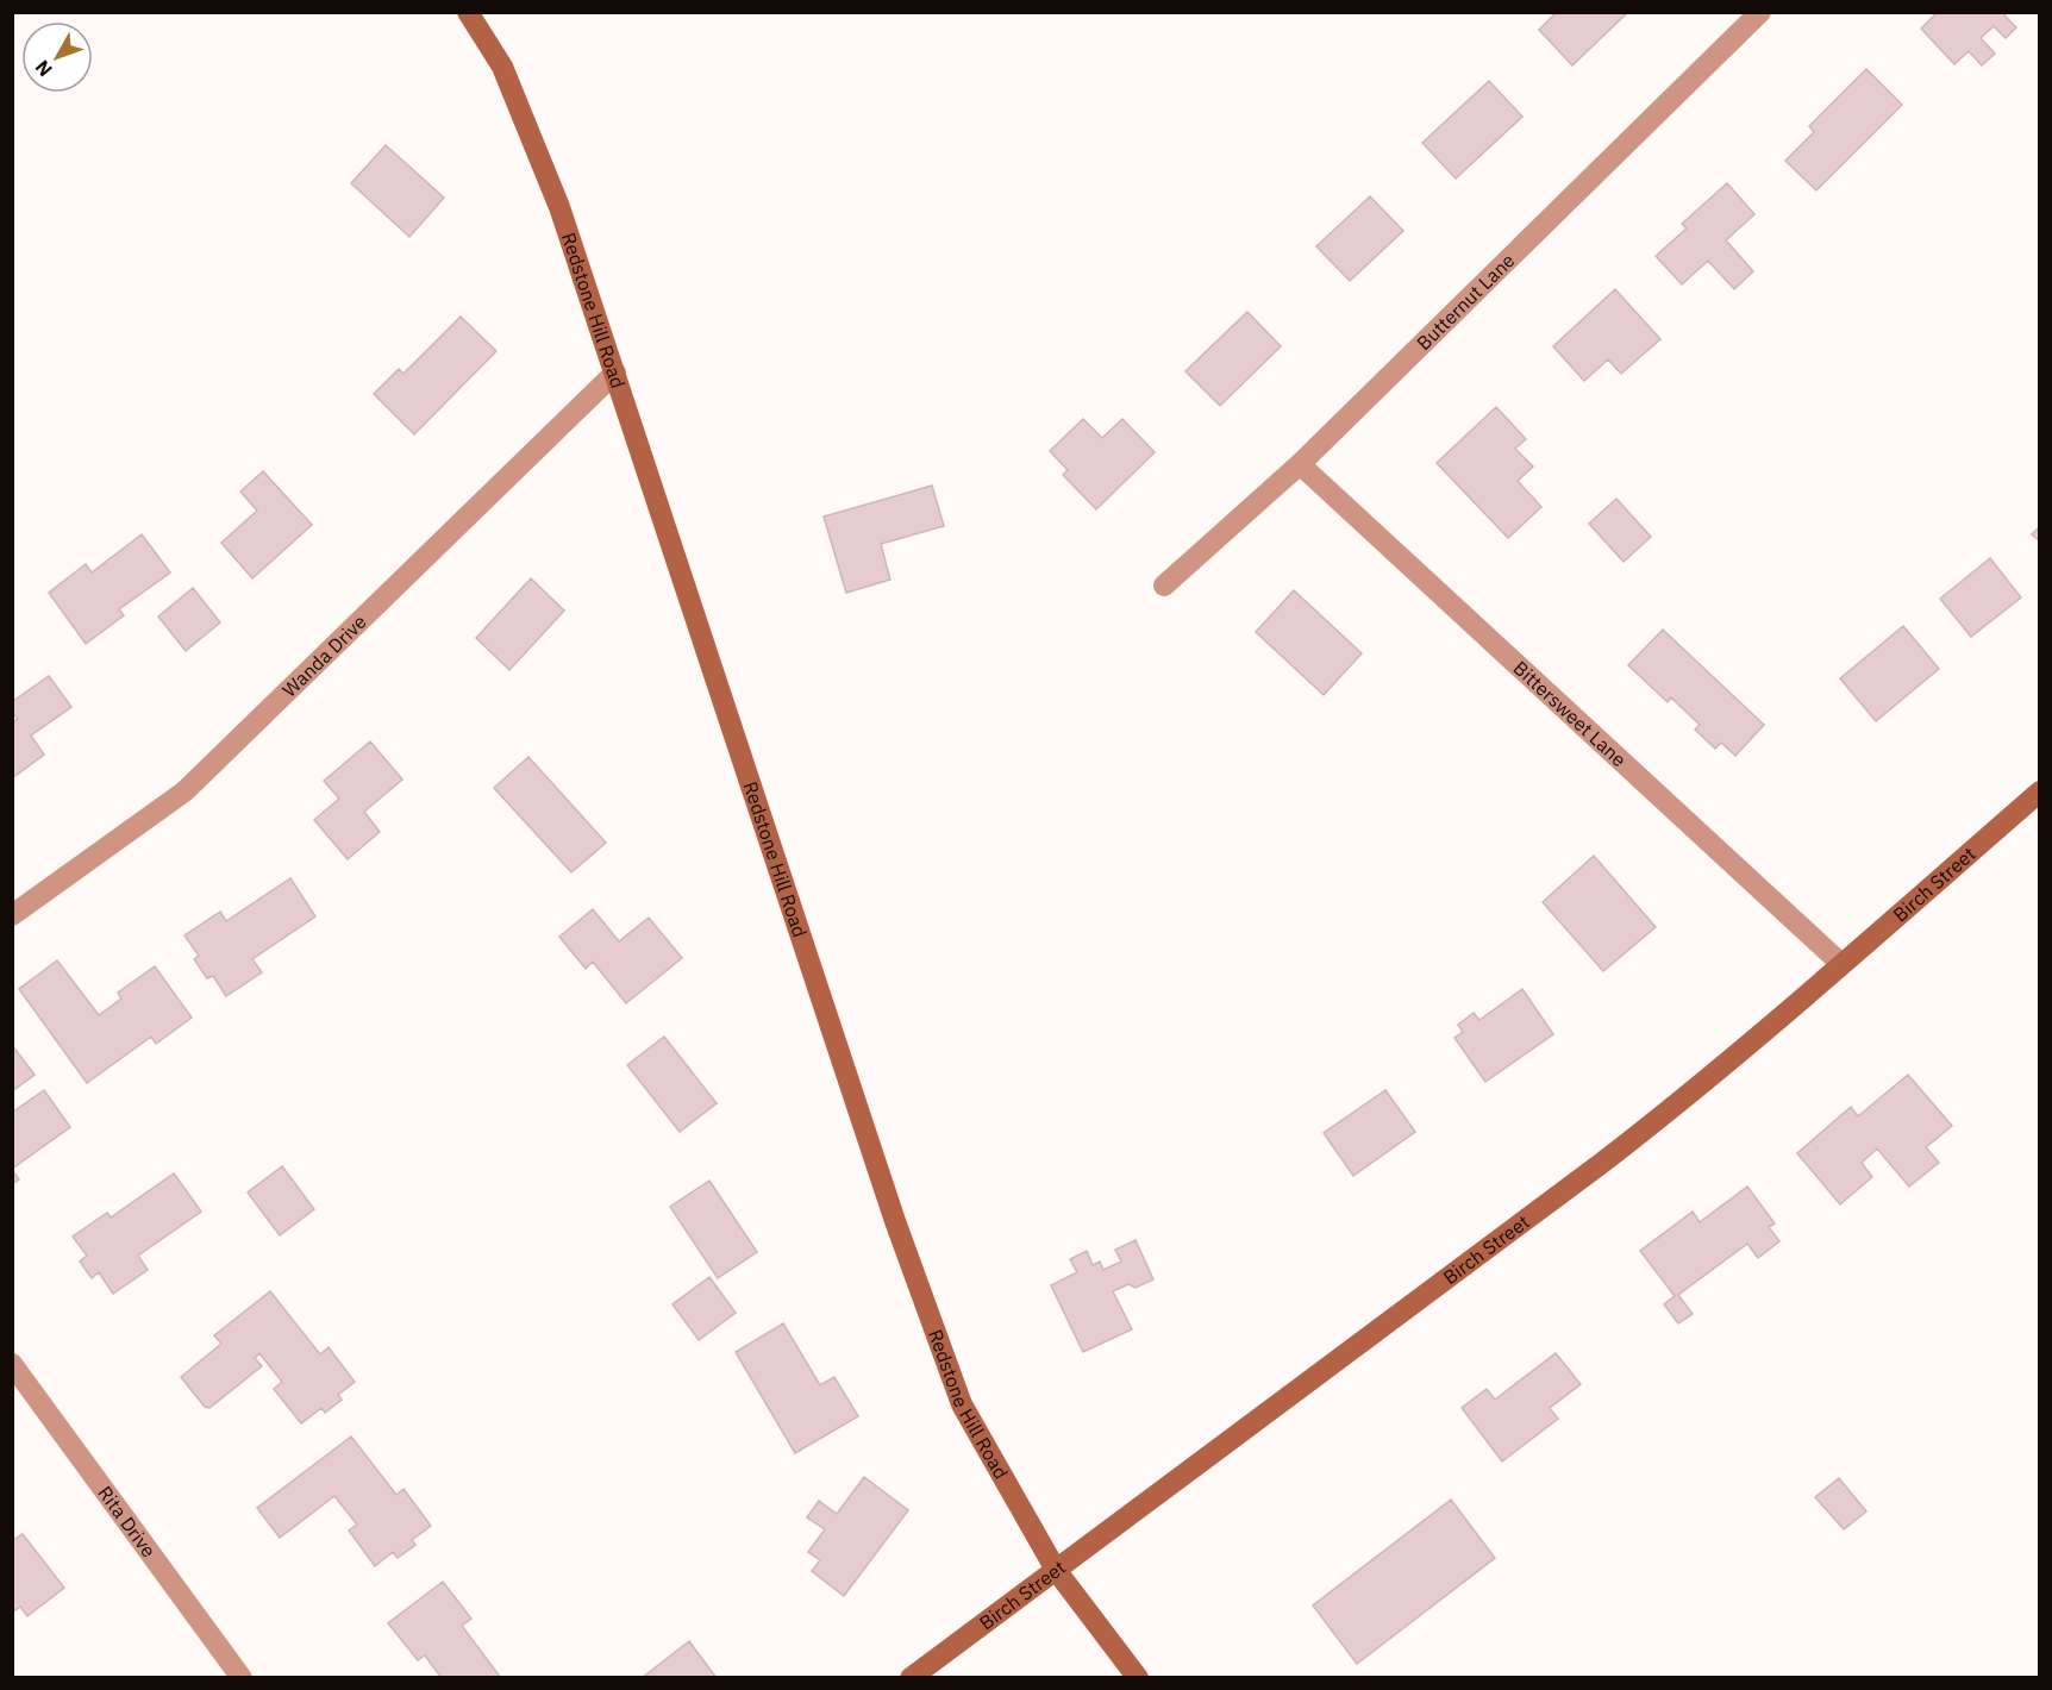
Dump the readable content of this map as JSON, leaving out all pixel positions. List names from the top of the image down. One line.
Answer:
{"streets":{"main road":["Redstone Hill Road","Birch Street"],"street":["Butternut Lane","Wanda Drive","Bittersweet Lane","Rita Drive"]},"crossings":[["Butternut Lane","Bittersweet Lane"],["Redstone Hill Road","Wanda Drive"],["Redstone Hill Road","Birch Street"],["Bittersweet Lane","Birch Street"]],"north":"bottom left"}
